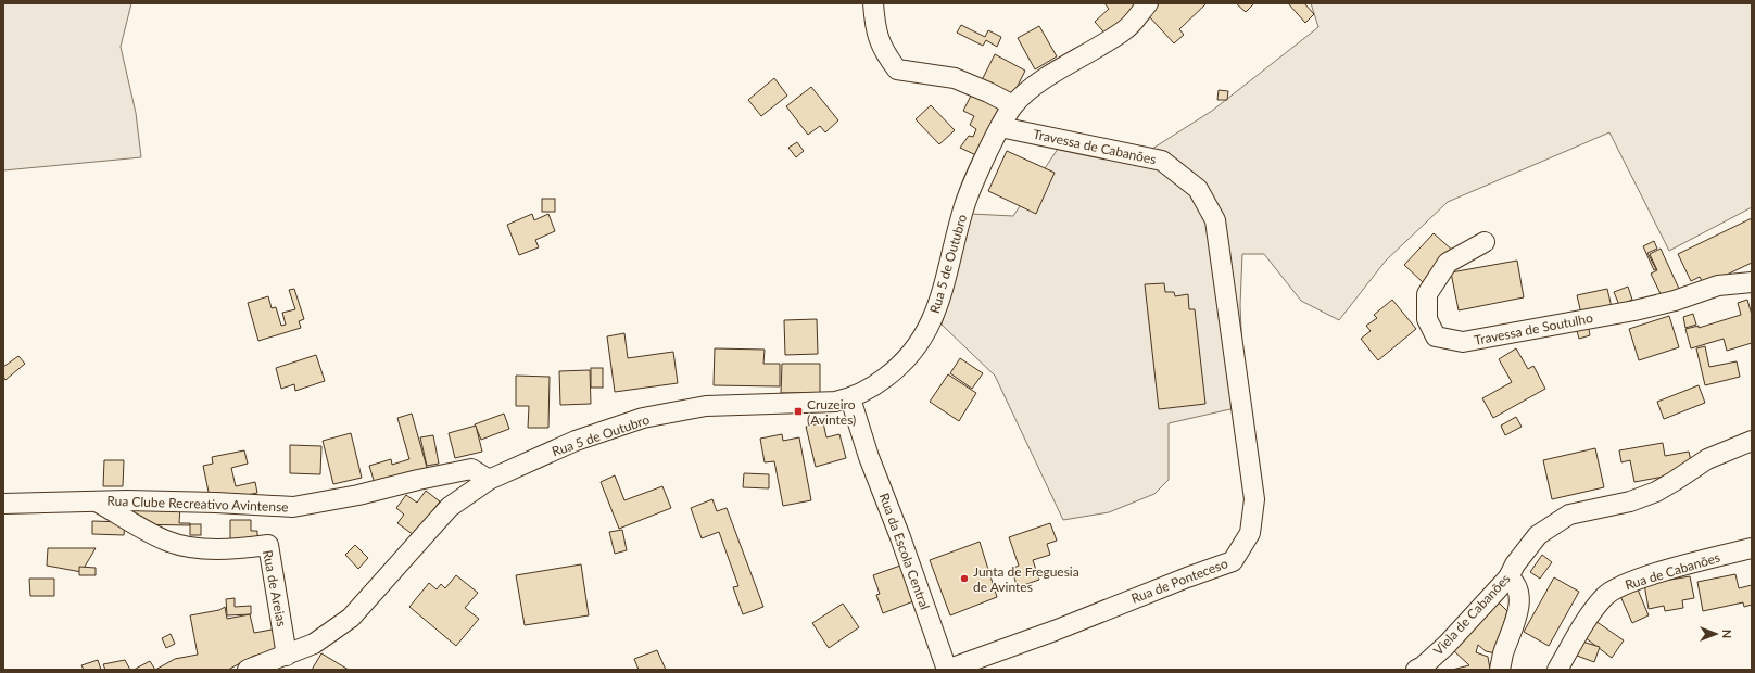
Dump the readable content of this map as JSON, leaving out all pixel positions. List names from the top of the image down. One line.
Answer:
{"streets":{"street":["Travessa de Cabanões","Rua 5 de Outubro","Travessa de Soutulho","Rua Clube Recreativo Avintense","Rua da Escola Central","Rua de Cabanões","Rua de Ponteceso","Rua de Areias","Viela de Cabanões"]},"crossings":[["Travessa de Cabanões","Rua 5 de Outubro"],["Travessa de Cabanões","Rua de Ponteceso"],["Rua 5 de Outubro","Rua Clube Recreativo Avintense"],["Rua 5 de Outubro","Rua da Escola Central"],["Rua 5 de Outubro","Rua de Areias"],["Rua Clube Recreativo Avintense","Rua de Areias"],["Rua da Escola Central","Rua de Ponteceso"]],"places":{"transit":["Cruzeiro (Avintes)"],"other":["Junta de Freguesia de Avintes"]},"north":"right"}
